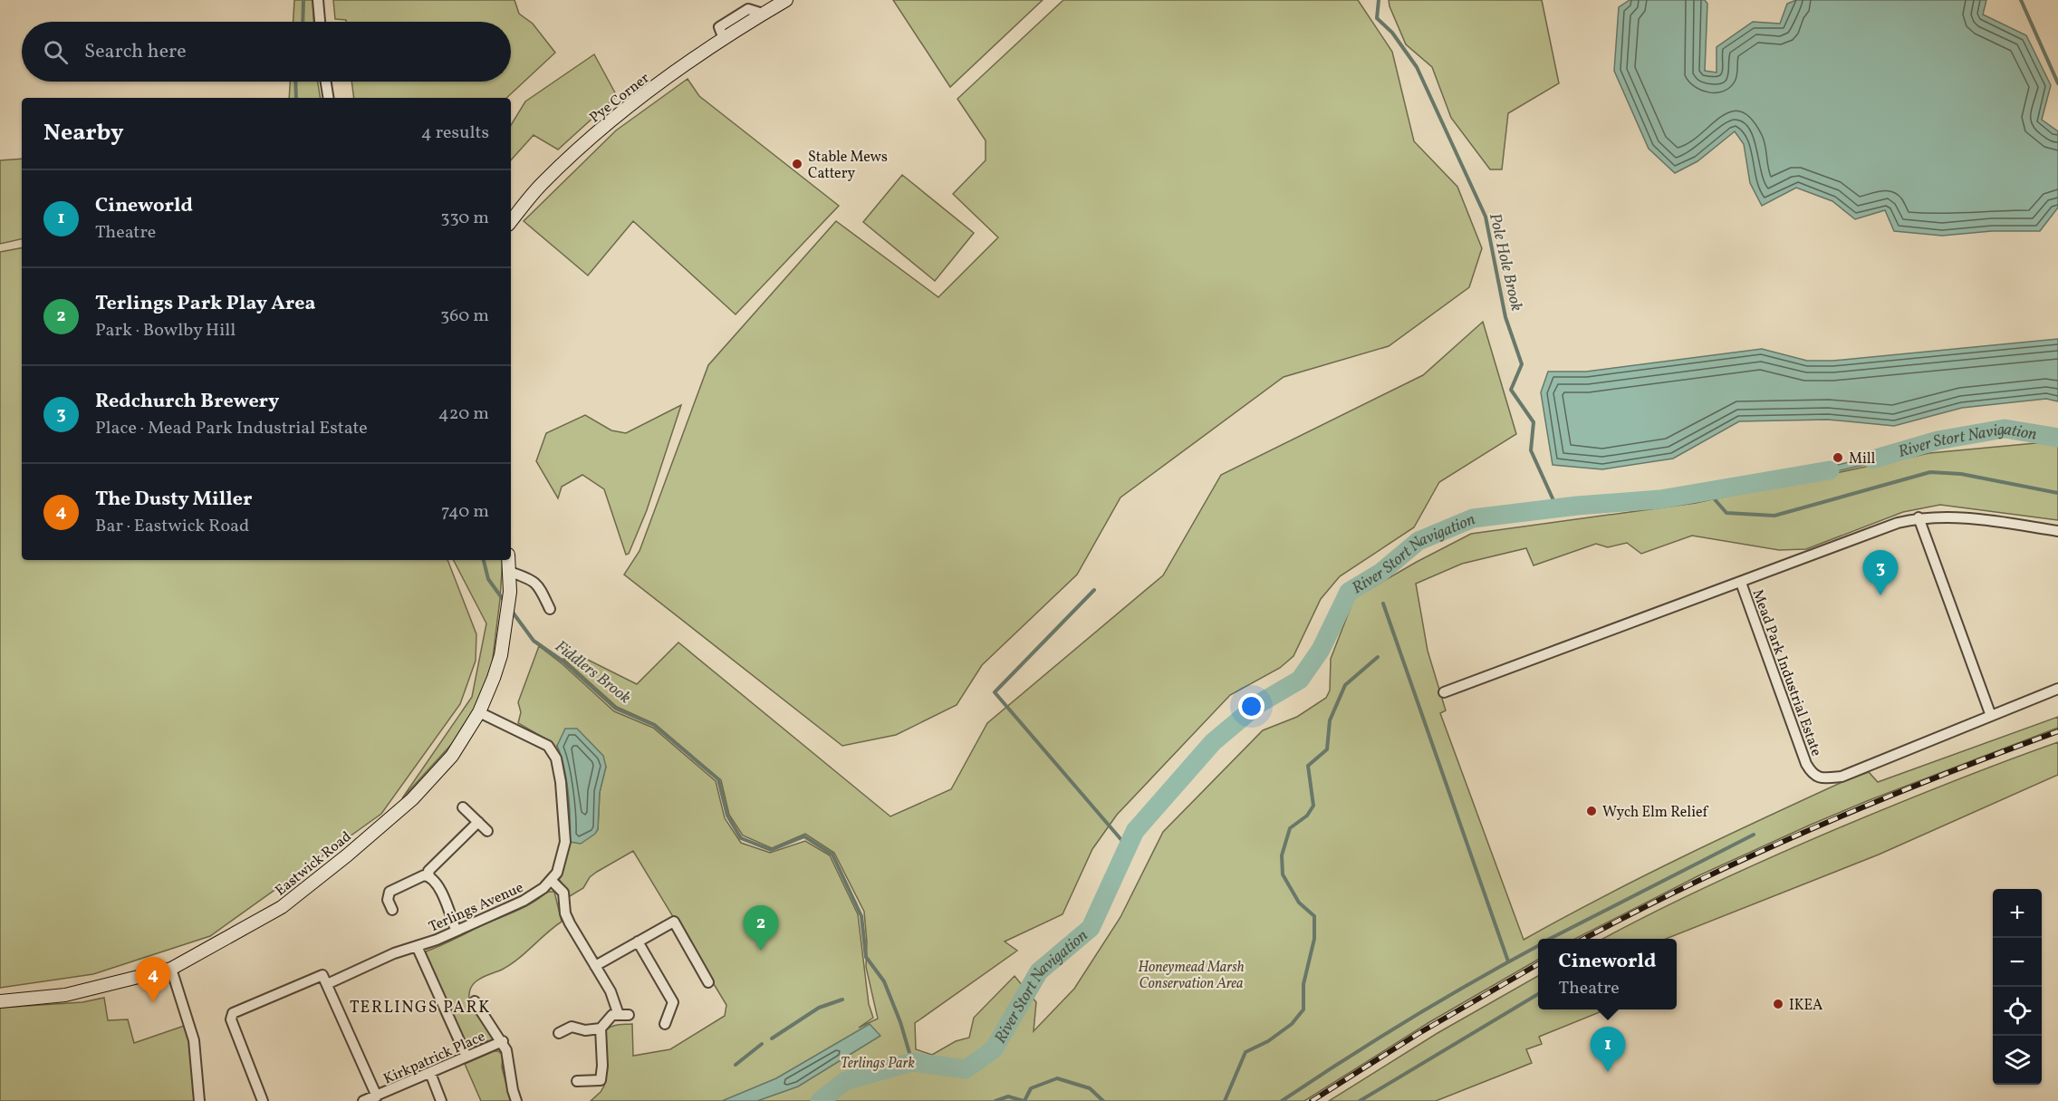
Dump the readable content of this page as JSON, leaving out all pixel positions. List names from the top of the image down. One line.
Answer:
{"streets":{"street":["Pye Corner","Mead Park Industrial Estate","Eastwick Road","Terlings Avenue","Kirkpatrick Place"]},"districts":["TERLINGS PARK"],"water":["Pole Hole Brook","River Stort Navigation","Fiddlers Brook"],"parks":["Honeymead Marsh Conservation Area","Terlings Park"],"places":["Stable Mews Cattery","Mill","Wych Elm Relief","IKEA"],"page":{"search":"Search here","heading":["Nearby","4 results"],"list":[{"mark":"1","name":"Cineworld","note":"Theatre","value":"330 m"},{"mark":"2","name":"Terlings Park Play Area","note":"Park · Bowlby Hill","value":"360 m"},{"mark":"3","name":"Redchurch Brewery","note":"Place · Mead Park Industrial Estate","value":"420 m"},{"mark":"4","name":"The Dusty Miller","note":"Bar · Eastwick Road","value":"740 m"}],"pins":["3","2","4","1"],"map_buttons":["+","−"],"popup":["Cineworld","Theatre"]}}
